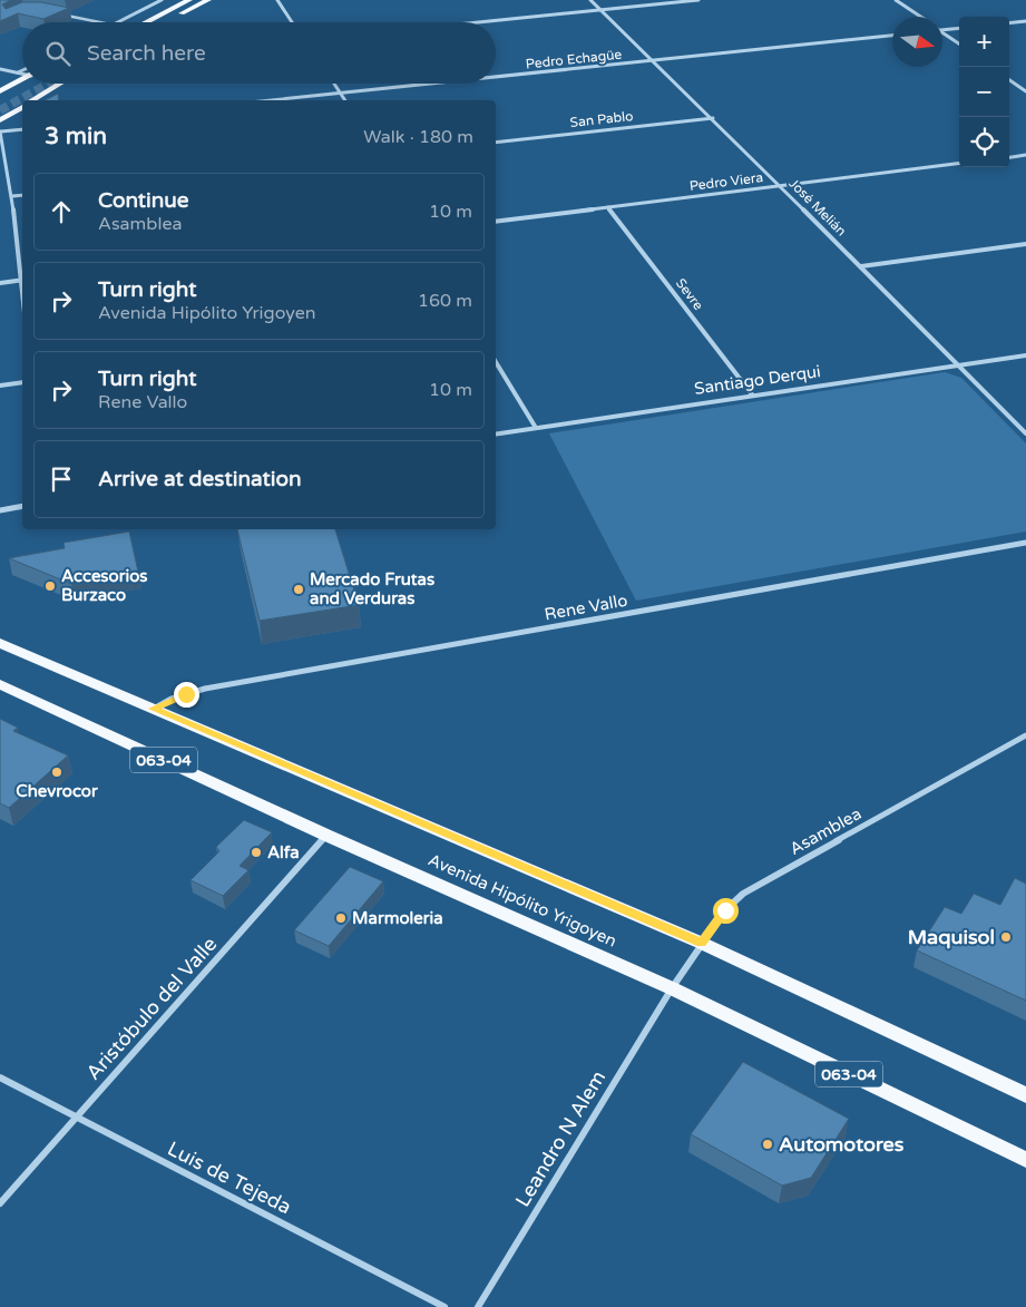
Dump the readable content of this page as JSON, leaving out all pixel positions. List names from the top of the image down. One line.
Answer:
{"streets":{"main road":["063-04","Avenida Hipólito Yrigoyen"],"street":["Pedro Echagüe","San Pablo","Pedro Viera","José Melián","Sevre","Santiago Derqui","Rene Vallo","Asamblea","Aristóbulo del Valle","Leandro N Alem","Luis de Tejeda"]},"crossings":[["Pedro Echagüe","José Melián"],["San Pablo","José Melián"],["Pedro Viera","José Melián"],["Pedro Viera","Sevre"],["José Melián","Santiago Derqui"],["Sevre","Santiago Derqui"],["Rene Vallo","Avenida Hipólito Yrigoyen"],["Asamblea","Avenida Hipólito Yrigoyen"],["Asamblea","Leandro N Alem"],["Avenida Hipólito Yrigoyen","Aristóbulo del Valle"],["Avenida Hipólito Yrigoyen","Leandro N Alem"],["Aristóbulo del Valle","Luis de Tejeda"]],"places":["Accesorios Burzaco","Mercado Frutas and Verduras","Chevrocor","Alfa","Marmoleria","Maquisol","Automotores"],"north":"right","page":{"map_buttons":["+","−"],"search":"Search here","heading":["3 min","Walk · 180 m"],"list":[["Continue","Asamblea","10 m"],["Turn right","Avenida Hipólito Yrigoyen","160 m"],["Turn right","Rene Vallo","10 m"],"Arrive at destination"]}}
